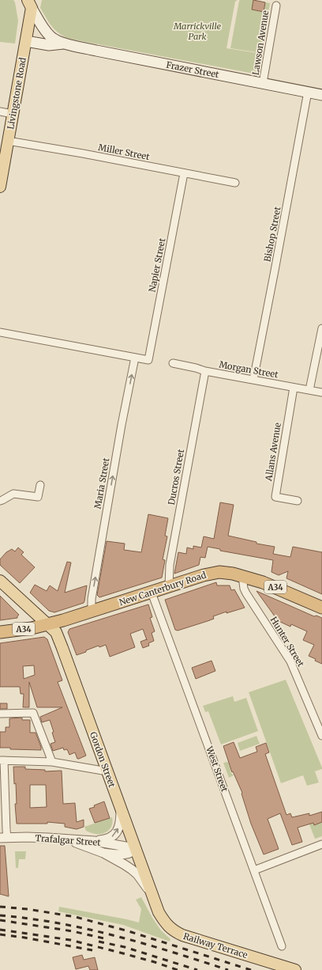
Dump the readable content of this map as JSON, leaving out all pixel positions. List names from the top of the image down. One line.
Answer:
{"streets":{"highway":["A34","New Canterbury Road"],"main road":["Frazer Street","Livingstone Road","Gordon Street","Railway Terrace"],"street":["Lawson Avenue","Miller Street","Bishop Street","Napier Street","Morgan Street","Allans Avenue","Ducros Street","Maria Street","Hunter Street","West Street","Trafalgar Street"]},"crossings":[["Lawson Avenue","Frazer Street"],["Frazer Street","Livingstone Road"],["Frazer Street","Bishop Street"],["Livingstone Road","Miller Street"],["Miller Street","Napier Street"],["Bishop Street","Morgan Street"],["Napier Street","Maria Street"],["Morgan Street","Allans Avenue"],["Morgan Street","Ducros Street"],["Ducros Street","New Canterbury Road"],["Maria Street","New Canterbury Road"],["New Canterbury Road","Hunter Street"],["New Canterbury Road","Gordon Street"],["New Canterbury Road","West Street"],["Gordon Street","Trafalgar Street"],["Gordon Street","Railway Terrace"]],"one_way":["Maria Street"],"parks":["Marrickville Park"]}
